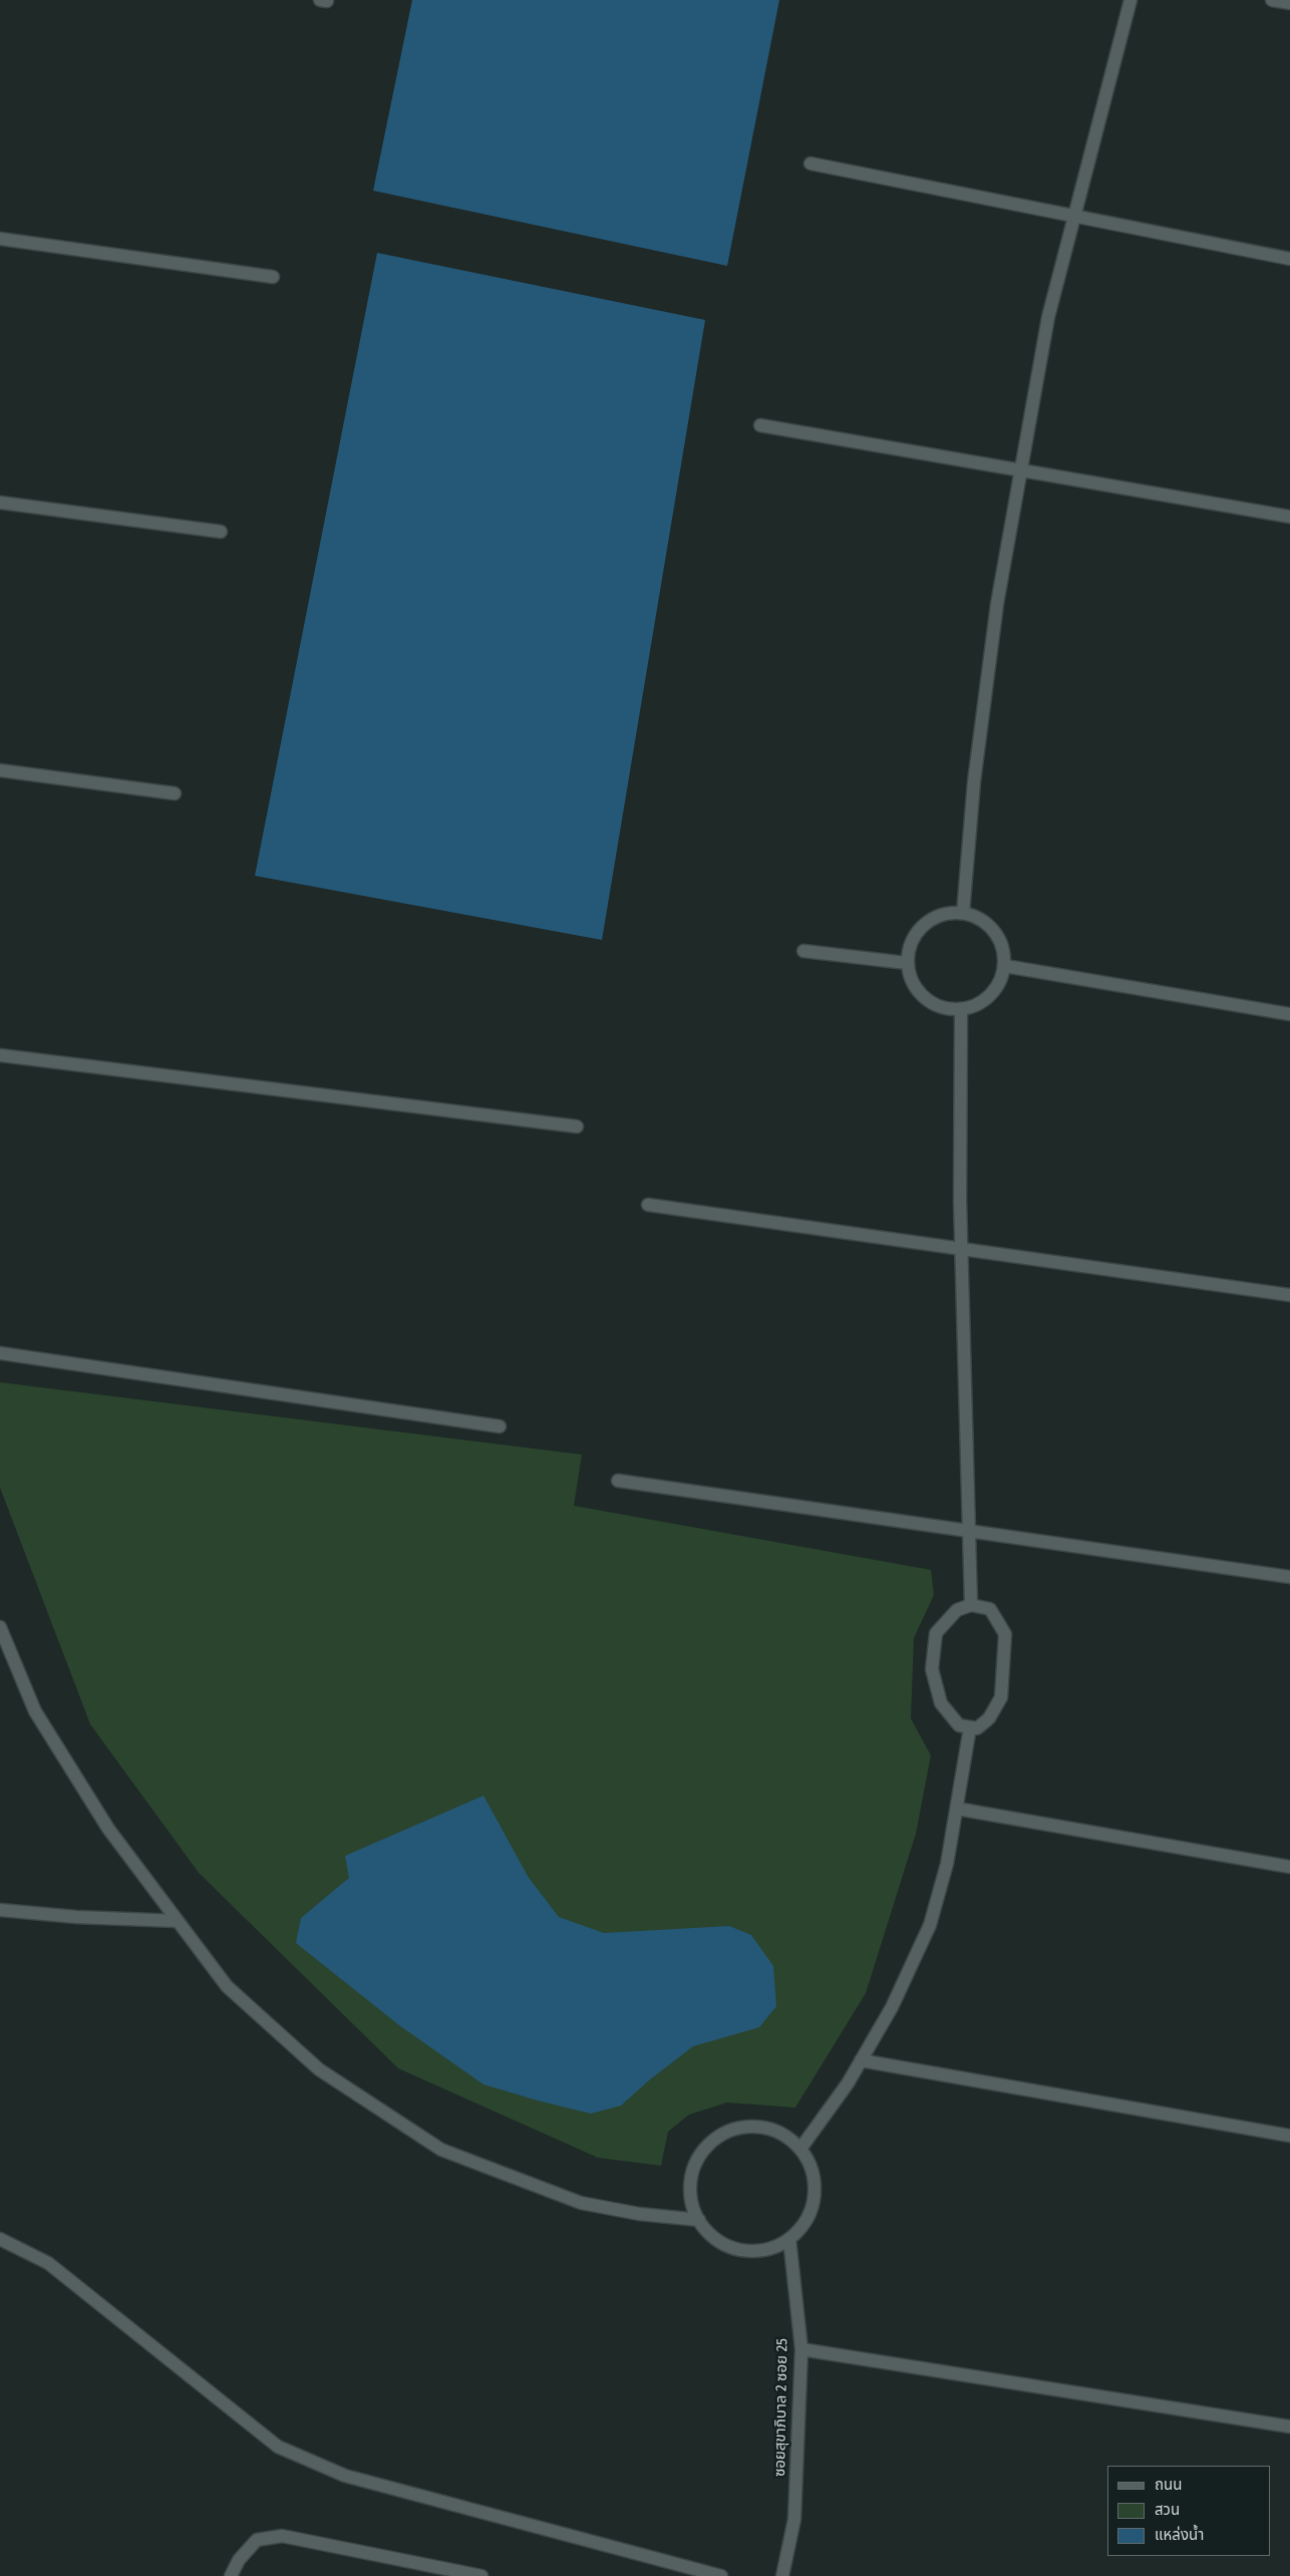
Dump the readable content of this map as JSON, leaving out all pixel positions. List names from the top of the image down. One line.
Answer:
{"streets":{"street":["ซอยสุขาภิบาล 2 ซอย 25"]},"legend":["ถนน","สวน","แหล่งน้ำ"]}
